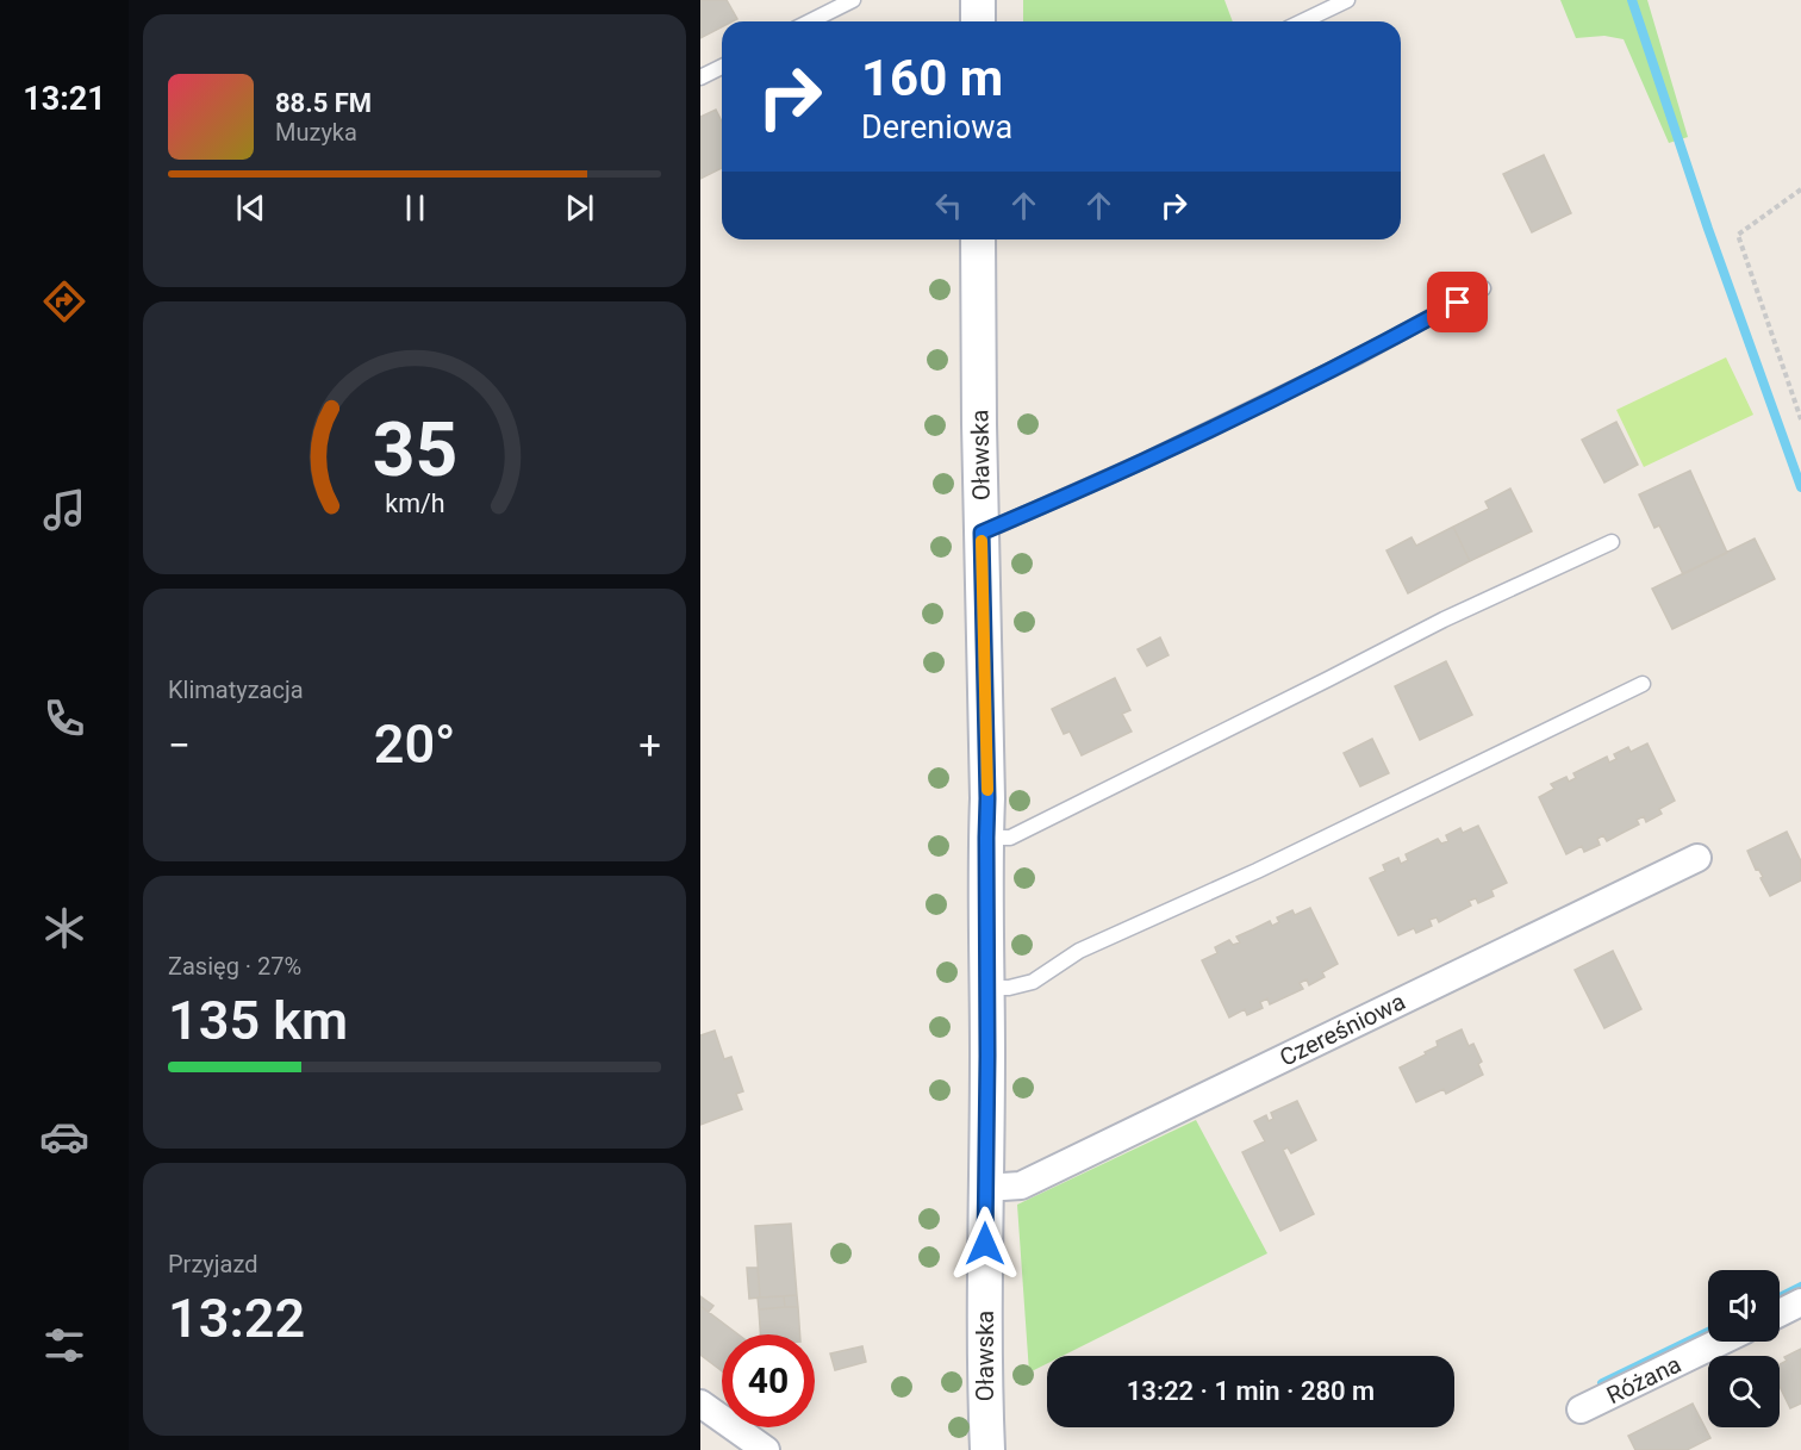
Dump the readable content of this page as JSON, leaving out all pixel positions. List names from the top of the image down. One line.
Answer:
{"streets":{"street":["Oławska","Czereśniowa","Różana"]},"crossings":[["Oławska","Czereśniowa"]],"page":{"tabs":"13:21","turn":["160 m","Dereniowa"],"song":["88.5 FM","Muzyka"],"tile":["Klimatyzacja",["Zasięg · 27%","135 km"],["Przyjazd","13:22"]],"heat":["−","20°","+"],"limit":"40","trip":"13:22 · 1 min · 280 m","gauge":["35","km/h"]}}
